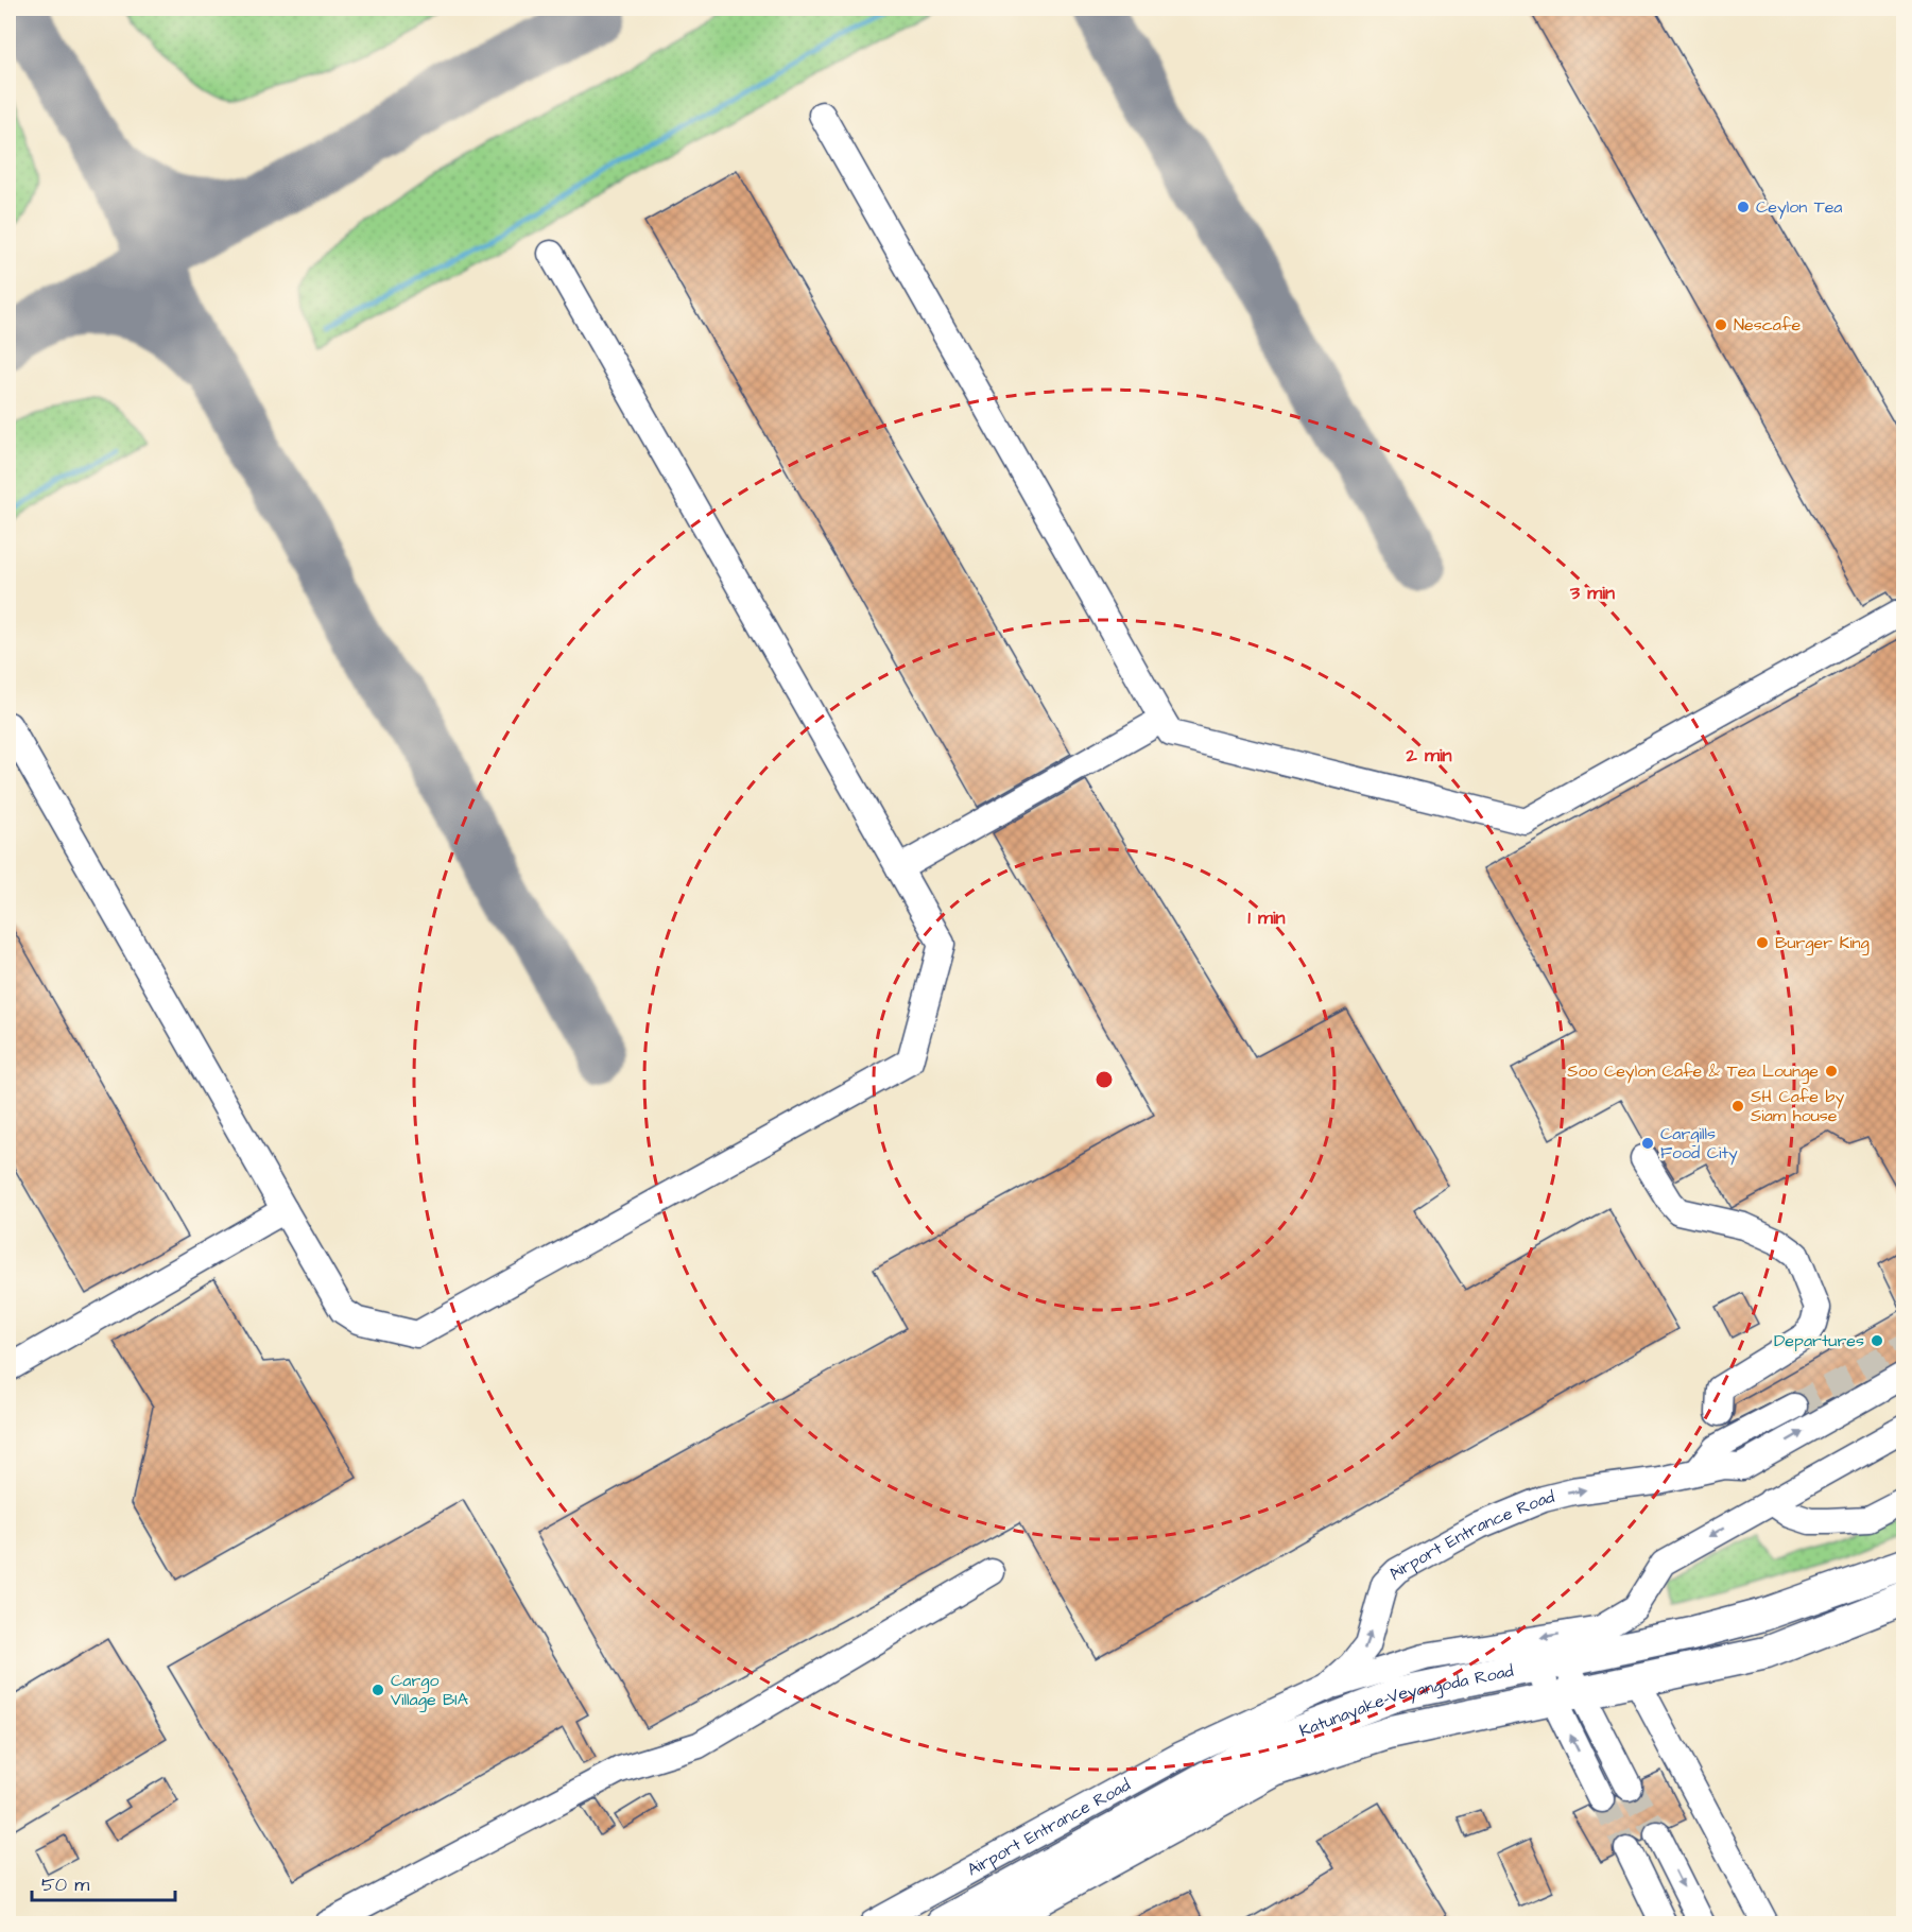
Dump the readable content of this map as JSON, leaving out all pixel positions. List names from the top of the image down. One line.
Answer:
{"streets":{"main road":["Katunayake-Veyangoda Road"],"lane":["Airport Entrance Road"]},"places":["Ceylon Tea","Nescafe","Burger King","Soo Ceylon Cafe & Tea Lounge","SH Cafe by Siam house","Cargills Food City","Departures","Cargo Village BIA"],"scale_bar":"50 m","rings":["3 min","2 min","1 min"]}
